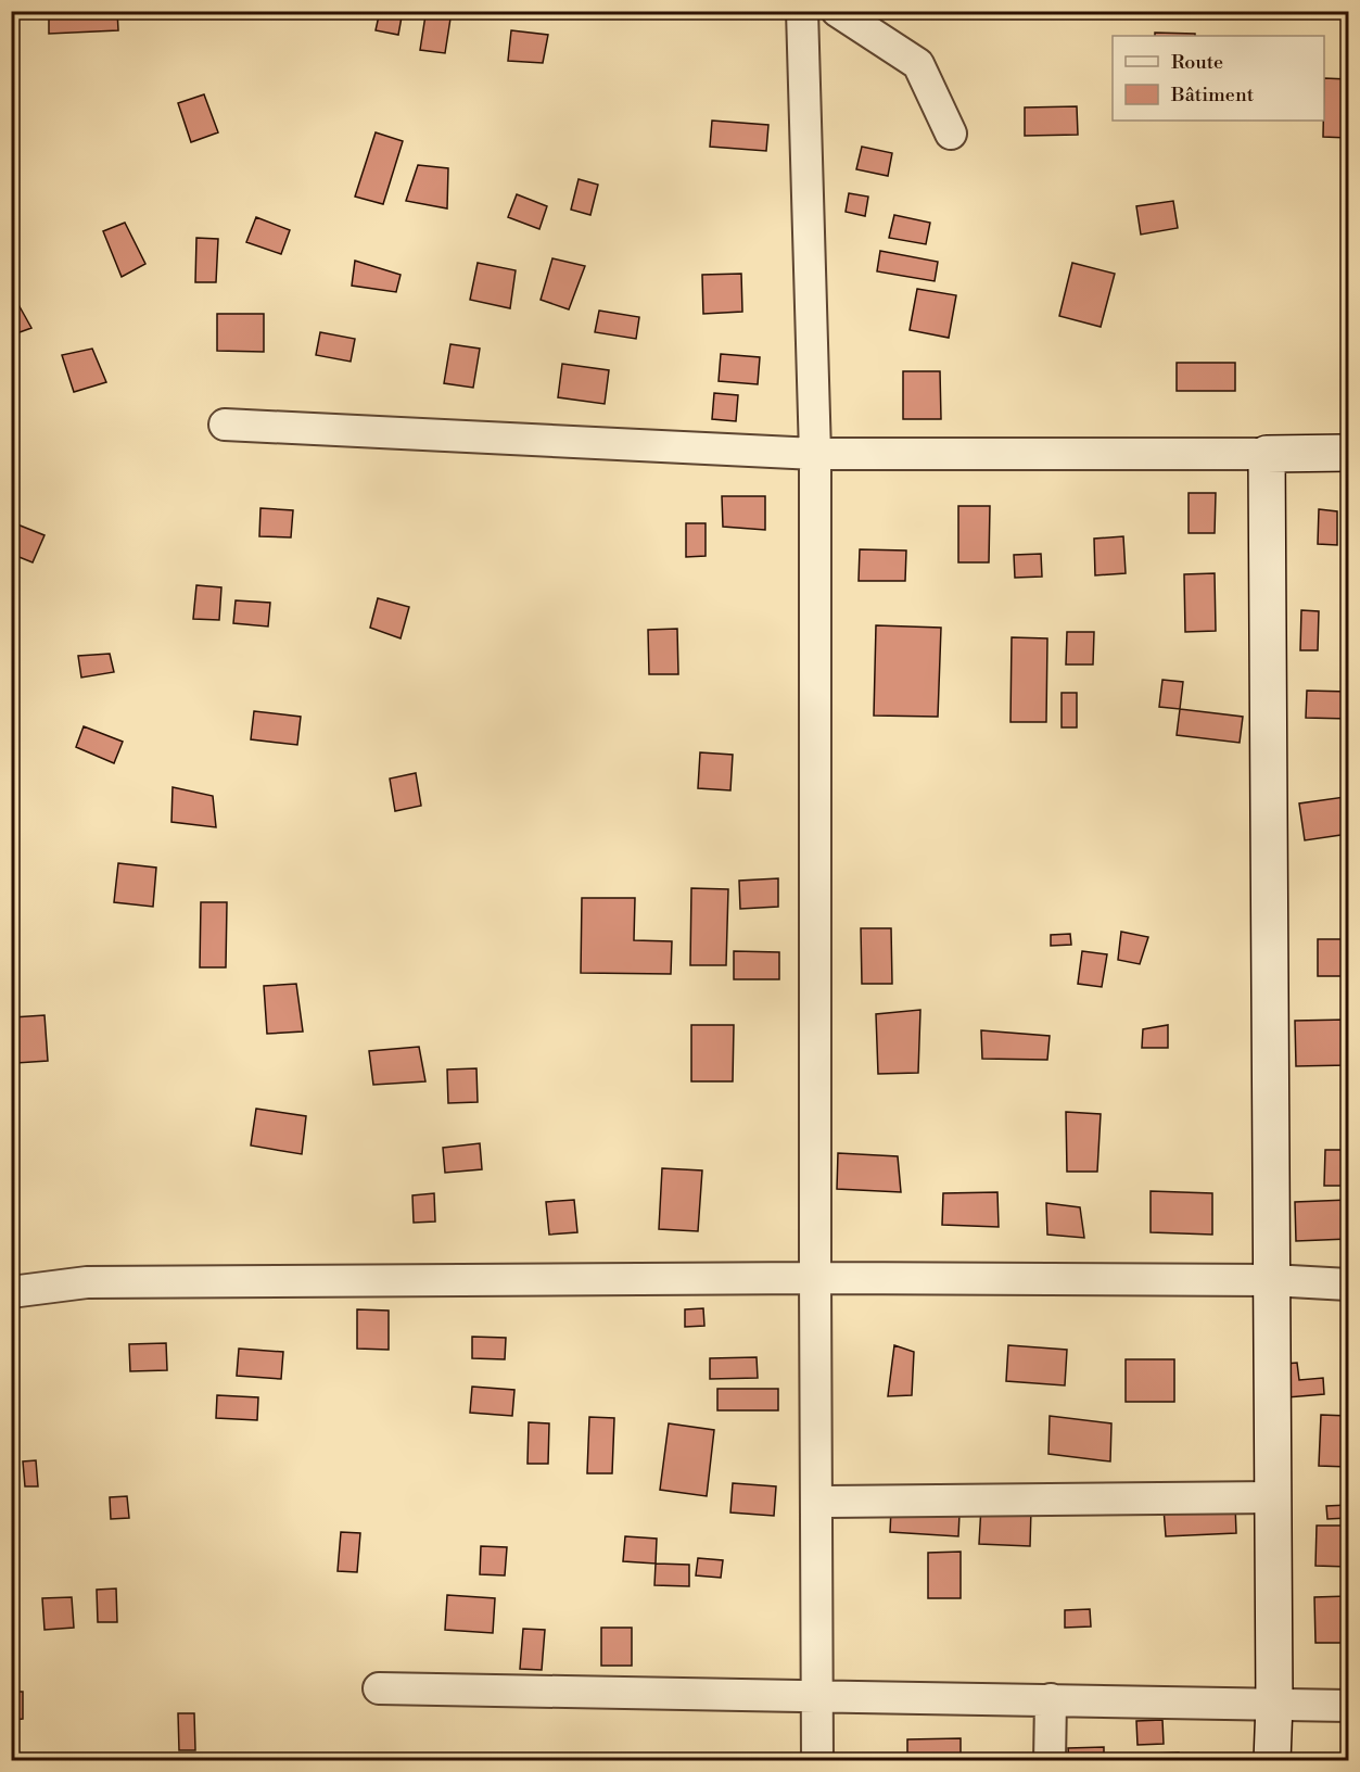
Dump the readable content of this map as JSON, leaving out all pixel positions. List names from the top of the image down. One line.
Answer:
{"legend":["Route","Bâtiment"]}
